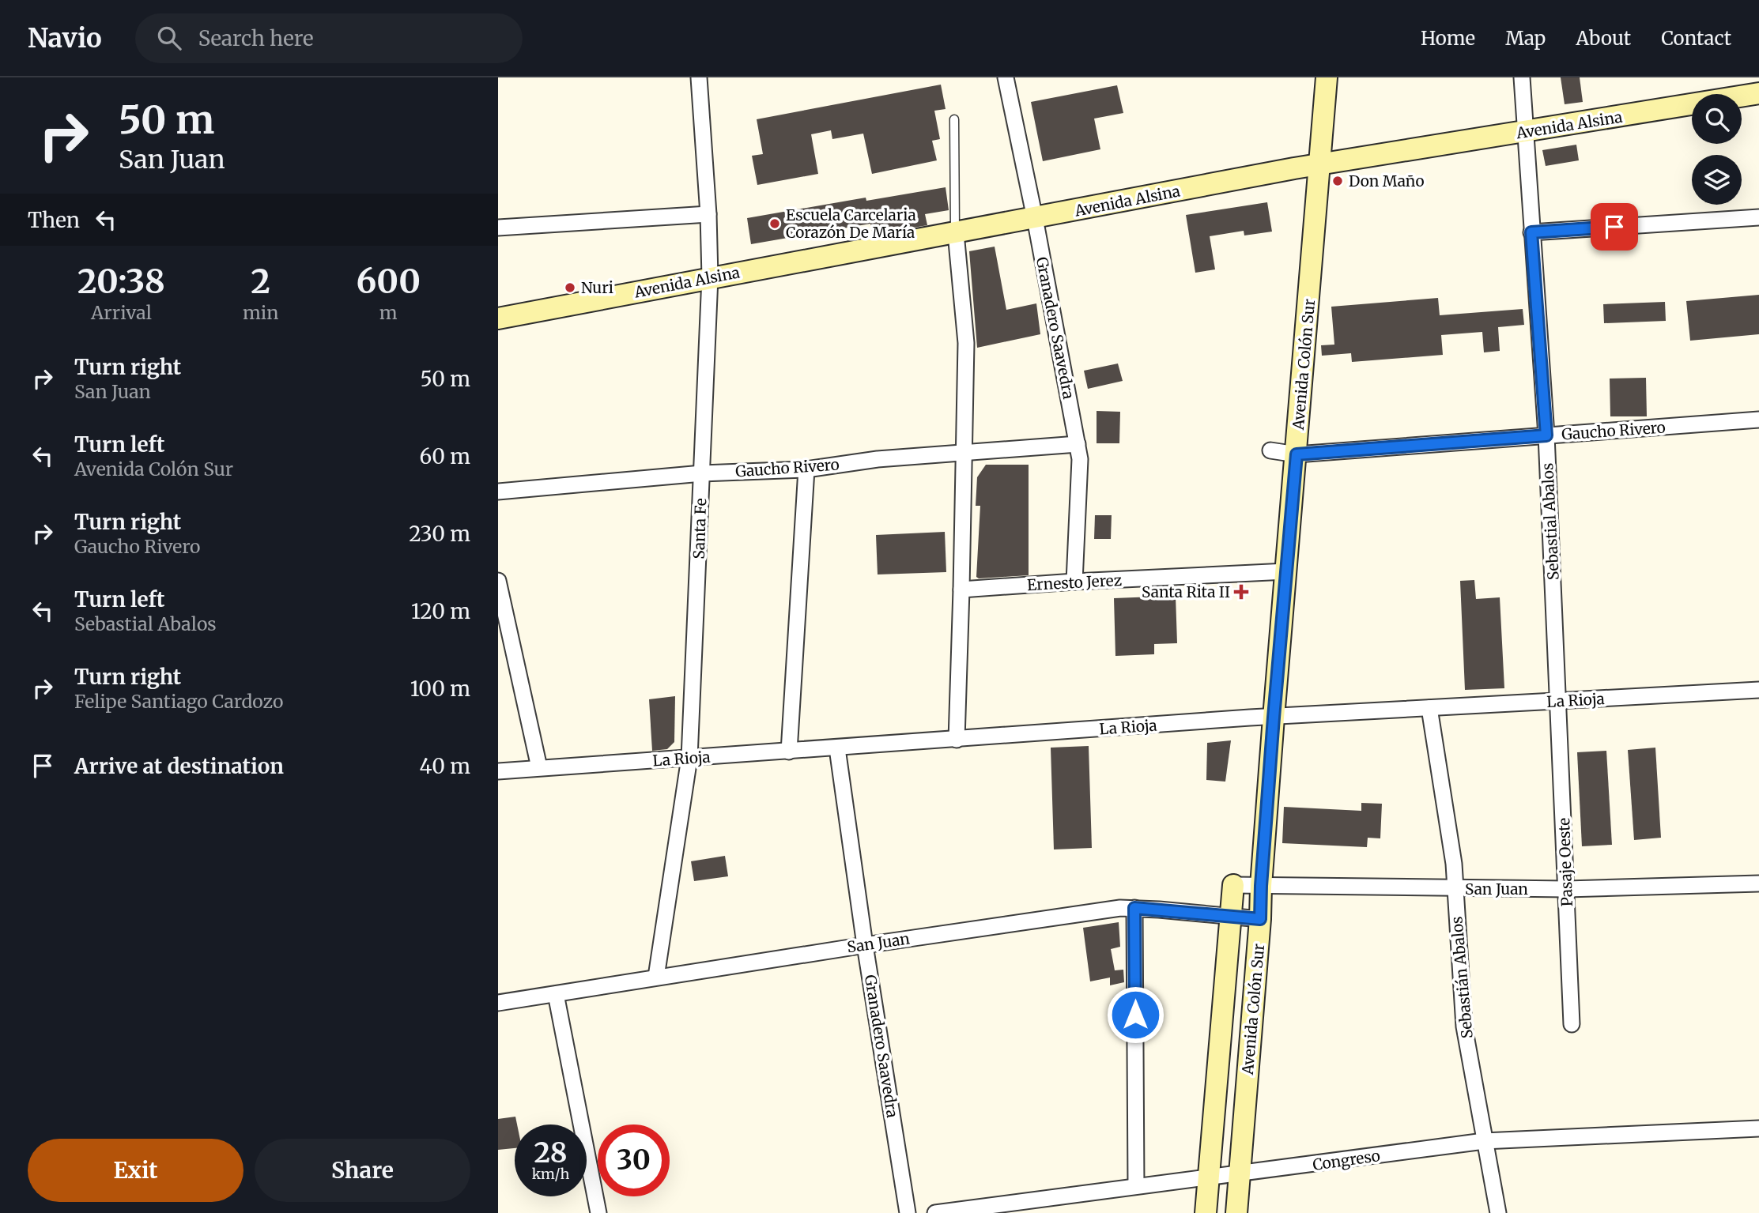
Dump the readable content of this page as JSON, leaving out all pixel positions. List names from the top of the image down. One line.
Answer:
{"streets":{"main road":["Avenida Alsina","Avenida Colón Sur"],"street":["Granadero Saavedra","Gaucho Rivero","Sebastial Abalos","Santa Fe","Ernesto Jerez","La Rioja","Pasaje Oeste","San Juan","Sebastián Abalos","Congreso"]},"crossings":[["Avenida Alsina","Granadero Saavedra"],["Avenida Alsina","Avenida Colón Sur"],["Avenida Alsina","Sebastial Abalos"],["Avenida Alsina","Santa Fe"],["Granadero Saavedra","Gaucho Rivero"],["Granadero Saavedra","Ernesto Jerez"],["Granadero Saavedra","La Rioja"],["Granadero Saavedra","San Juan"],["Avenida Colón Sur","Gaucho Rivero"],["Avenida Colón Sur","Ernesto Jerez"],["Avenida Colón Sur","La Rioja"],["Avenida Colón Sur","San Juan"],["Avenida Colón Sur","Congreso"],["Gaucho Rivero","Sebastial Abalos"],["Gaucho Rivero","Santa Fe"],["Sebastial Abalos","La Rioja"],["Sebastial Abalos","Pasaje Oeste"],["Santa Fe","La Rioja"],["Santa Fe","San Juan"],["La Rioja","Pasaje Oeste"],["La Rioja","Sebastián Abalos"],["Pasaje Oeste","San Juan"],["San Juan","Sebastián Abalos"],["Sebastián Abalos","Congreso"]],"places":{"other":["Don Maño","Escuela Carcelaria Corazón De María","Nuri"],"health":["Santa Rita II"]},"page":{"header":"Navio","search":"Search here","nav":["Home","Map","About","Contact"],"turn":["50 m","San Juan"],"then":"Then","eta":["20:38","Arrival","2","min","600","m"],"list":[{"name":"Turn right","note":"San Juan","value":"50 m"},{"name":"Turn left","note":"Avenida Colón Sur","value":"60 m"},{"name":"Turn right","note":"Gaucho Rivero","value":"230 m"},{"name":"Turn left","note":"Sebastial Abalos","value":"120 m"},{"name":"Turn right","note":"Felipe Santiago Cardozo","value":"100 m"},{"name":"Arrive at destination","value":"40 m"}],"speed":"28 km/h","limit":"30","buttons":["Exit","Share"]}}
